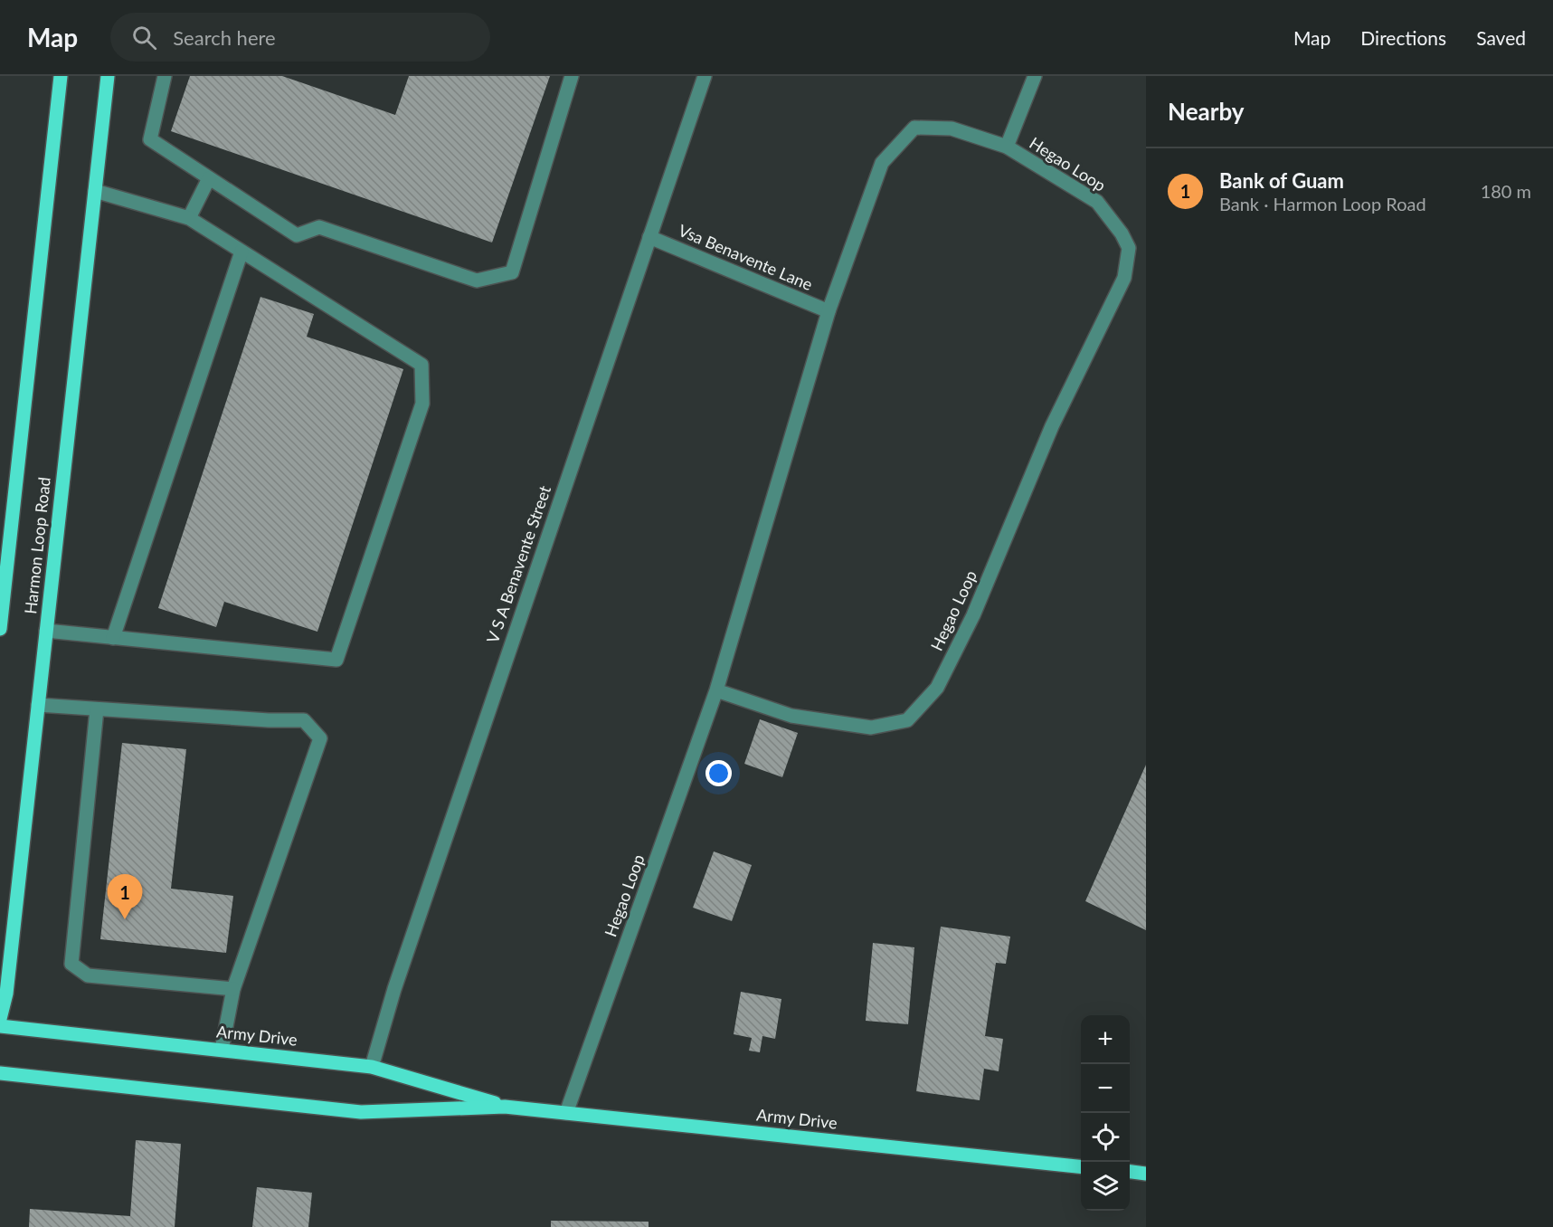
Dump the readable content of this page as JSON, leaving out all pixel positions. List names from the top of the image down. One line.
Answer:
{"streets":{"main road":["Harmon Loop Road","Army Drive"],"street":["Hegao Loop","Vsa Benavente Lane","V S A Benavente Street"]},"crossings":[["Hegao Loop","Vsa Benavente Lane"],["Hegao Loop","Army Drive"],["Vsa Benavente Lane","V S A Benavente Street"],["V S A Benavente Street","Army Drive"]],"page":{"header":"Map","search":"Search here","nav":["Map","Directions","Saved"],"heading":"Nearby","list":[{"mark":"1","name":"Bank of Guam","note":"Bank · Harmon Loop Road","value":"180 m"}],"pins":"1","map_buttons":["+","−"]}}
